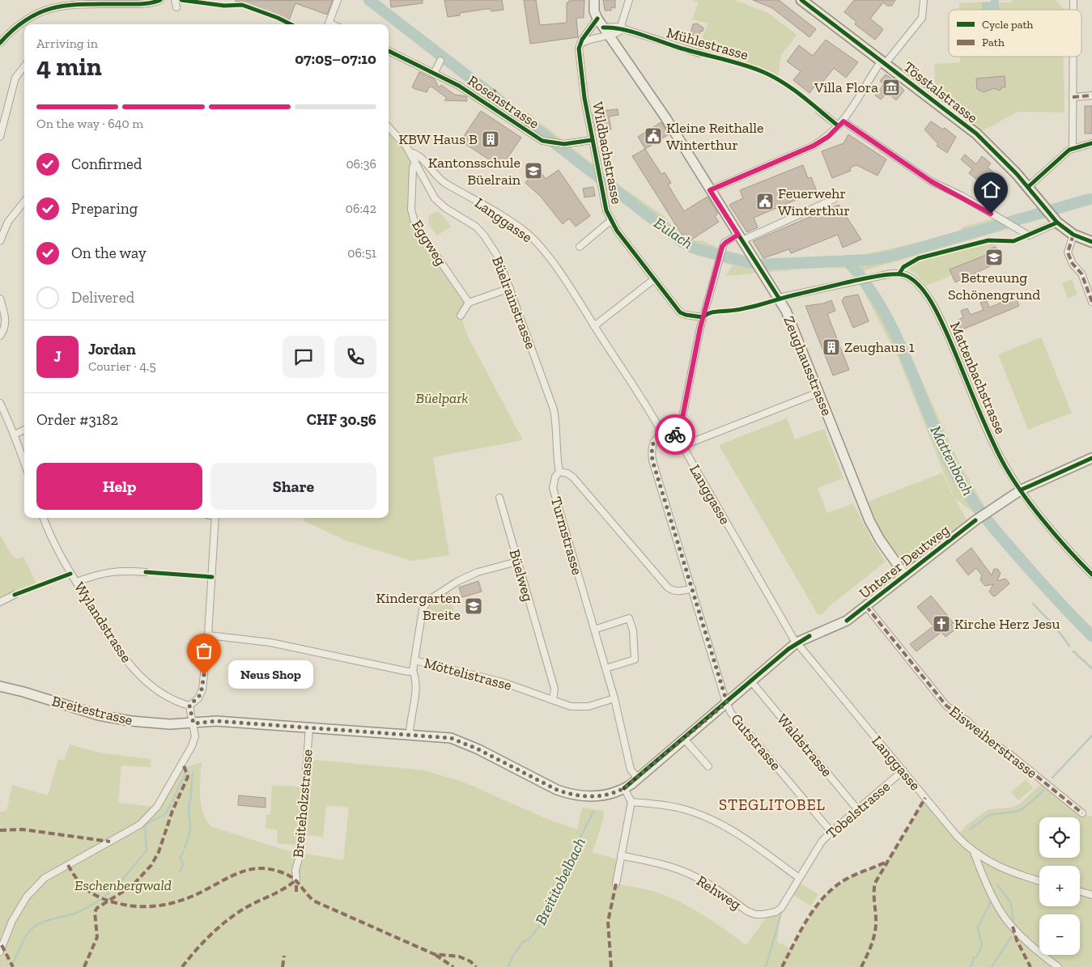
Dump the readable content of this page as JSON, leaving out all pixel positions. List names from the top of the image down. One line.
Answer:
{"streets":{"main road":["Tösstalstrasse","Zeughausstrasse","Unterer Deutweg","Breitestrasse"],"street":["Mühlestrasse","Rosenstrasse","Wildbachstrasse","Langgasse","Eggweg","Büelrainstrasse","Mattenbachstrasse","Turmstrasse","Büelweg","Wylandstrasse","Möttelistrasse","Gutstrasse","Eisweiherstrasse","Waldstrasse","Breiteholzstrasse","Tobelstrasse","Rehweg"]},"crossings":[["Mühlestrasse","Zeughausstrasse"],["Rosenstrasse","Wildbachstrasse"],["Langgasse","Büelrainstrasse"],["Langgasse","Unterer Deutweg"],["Langgasse","Breitestrasse"],["Langgasse","Gutstrasse"],["Langgasse","Tobelstrasse"],["Eggweg","Büelrainstrasse"],["Büelrainstrasse","Turmstrasse"],["Zeughausstrasse","Mattenbachstrasse"],["Zeughausstrasse","Unterer Deutweg"],["Mattenbachstrasse","Unterer Deutweg"],["Turmstrasse","Möttelistrasse"],["Turmstrasse","Breitestrasse"],["Turmstrasse","Gutstrasse"],["Unterer Deutweg","Breitestrasse"],["Unterer Deutweg","Eisweiherstrasse"],["Büelweg","Möttelistrasse"],["Breitestrasse","Gutstrasse"],["Breitestrasse","Waldstrasse"],["Breitestrasse","Breiteholzstrasse"],["Gutstrasse","Tobelstrasse"],["Waldstrasse","Tobelstrasse"],["Tobelstrasse","Rehweg"]],"districts":["STEGLITOBEL"],"water":["Eulach","Mattenbach","Breititobelbach"],"parks":["Büelpark","Eschenbergwald"],"places":{"museum":["Villa Flora"],"public building":["Kleine Reithalle Winterthur","Feuerwehr Winterthur"],"building":["KBW Haus B","Zeughaus 1"],"school or university":["Kantonsschule Büelrain","Betreuung Schönengrund","Kindergarten Breite"],"church":["Kirche Herz Jesu"],"other":["Neus Shop"]},"legend":["Cycle path","Path"],"page":{"heading":["4 min","Arriving in","07:05–07:10"],"panel":["Jordan","Courier · 4.5","Order #3182","CHF 30.56"],"bar":"On the way · 640 m","list":[["Confirmed","06:36"],["Preparing","06:42"],["On the way","06:51"],"Delivered"],"round":"J","buttons":["Help","Share"],"bubble":"Neus Shop","map_buttons":["+","−"]}}
